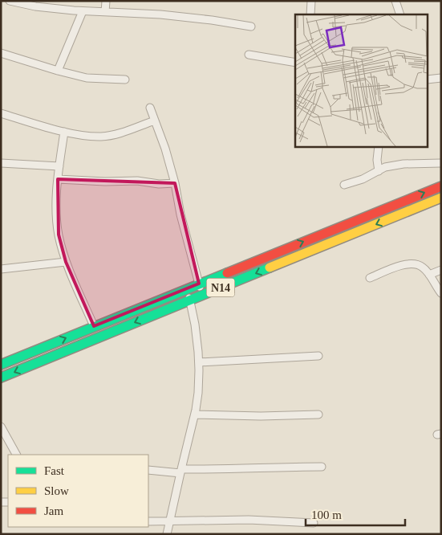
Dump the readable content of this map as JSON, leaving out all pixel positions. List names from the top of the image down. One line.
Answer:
{"streets":{"main road":["N14"]},"legend":["Fast","Slow","Jam"],"scale_bar":"100 m"}
